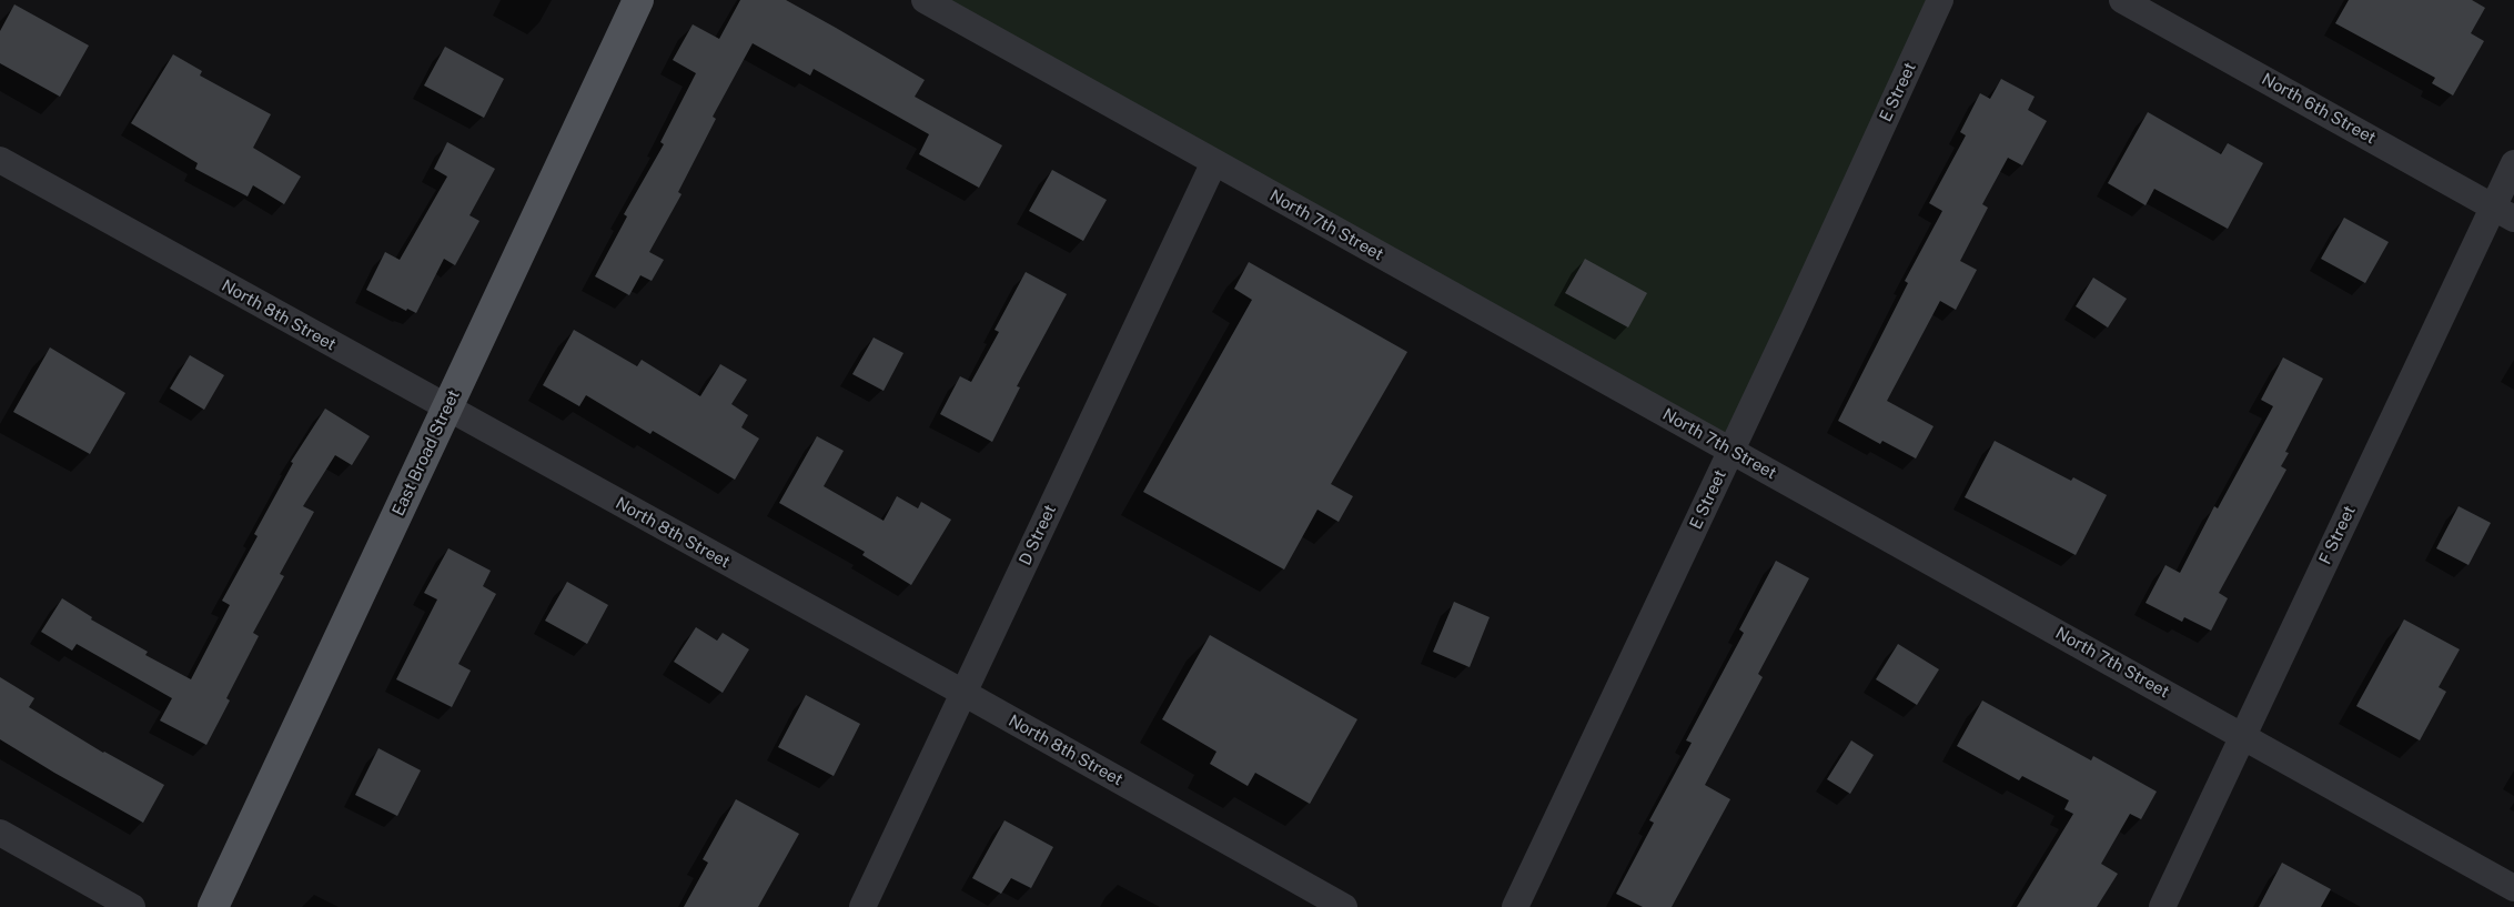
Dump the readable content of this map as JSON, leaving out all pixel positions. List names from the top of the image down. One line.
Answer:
{"streets":{"main road":["East Broad Street"],"street":["E Street","North 6th Street","North 7th Street","North 8th Street","D Street","F Street"]},"crossings":[["E Street","North 7th Street"],["North 6th Street","F Street"],["North 7th Street","D Street"],["North 7th Street","F Street"],["North 8th Street","East Broad Street"],["North 8th Street","D Street"]]}
